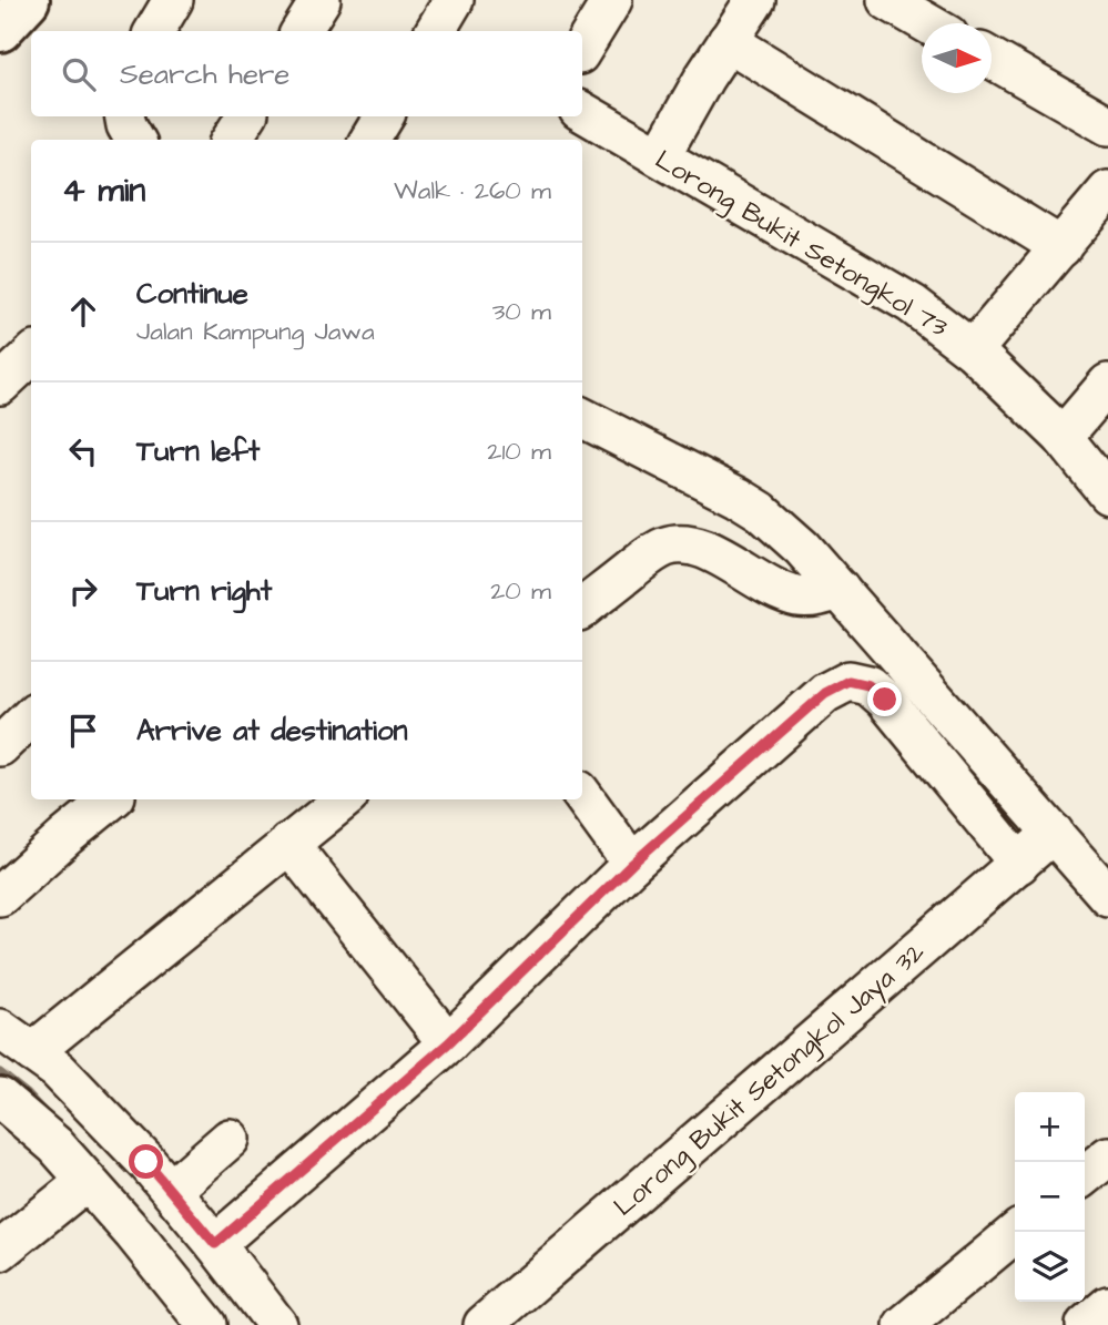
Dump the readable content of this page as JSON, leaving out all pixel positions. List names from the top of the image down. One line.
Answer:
{"streets":{"street":["Lorong Bukit Setongkol 73","Lorong Bukit Setongkol Jaya 32"]},"north":"right","page":{"search":"Search here","heading":["4 min","Walk · 260 m"],"list":[["Continue","Jalan Kampung Jawa","30 m"],["Turn left","210 m"],["Turn right","20 m"],"Arrive at destination"],"map_buttons":["+","−"]}}
